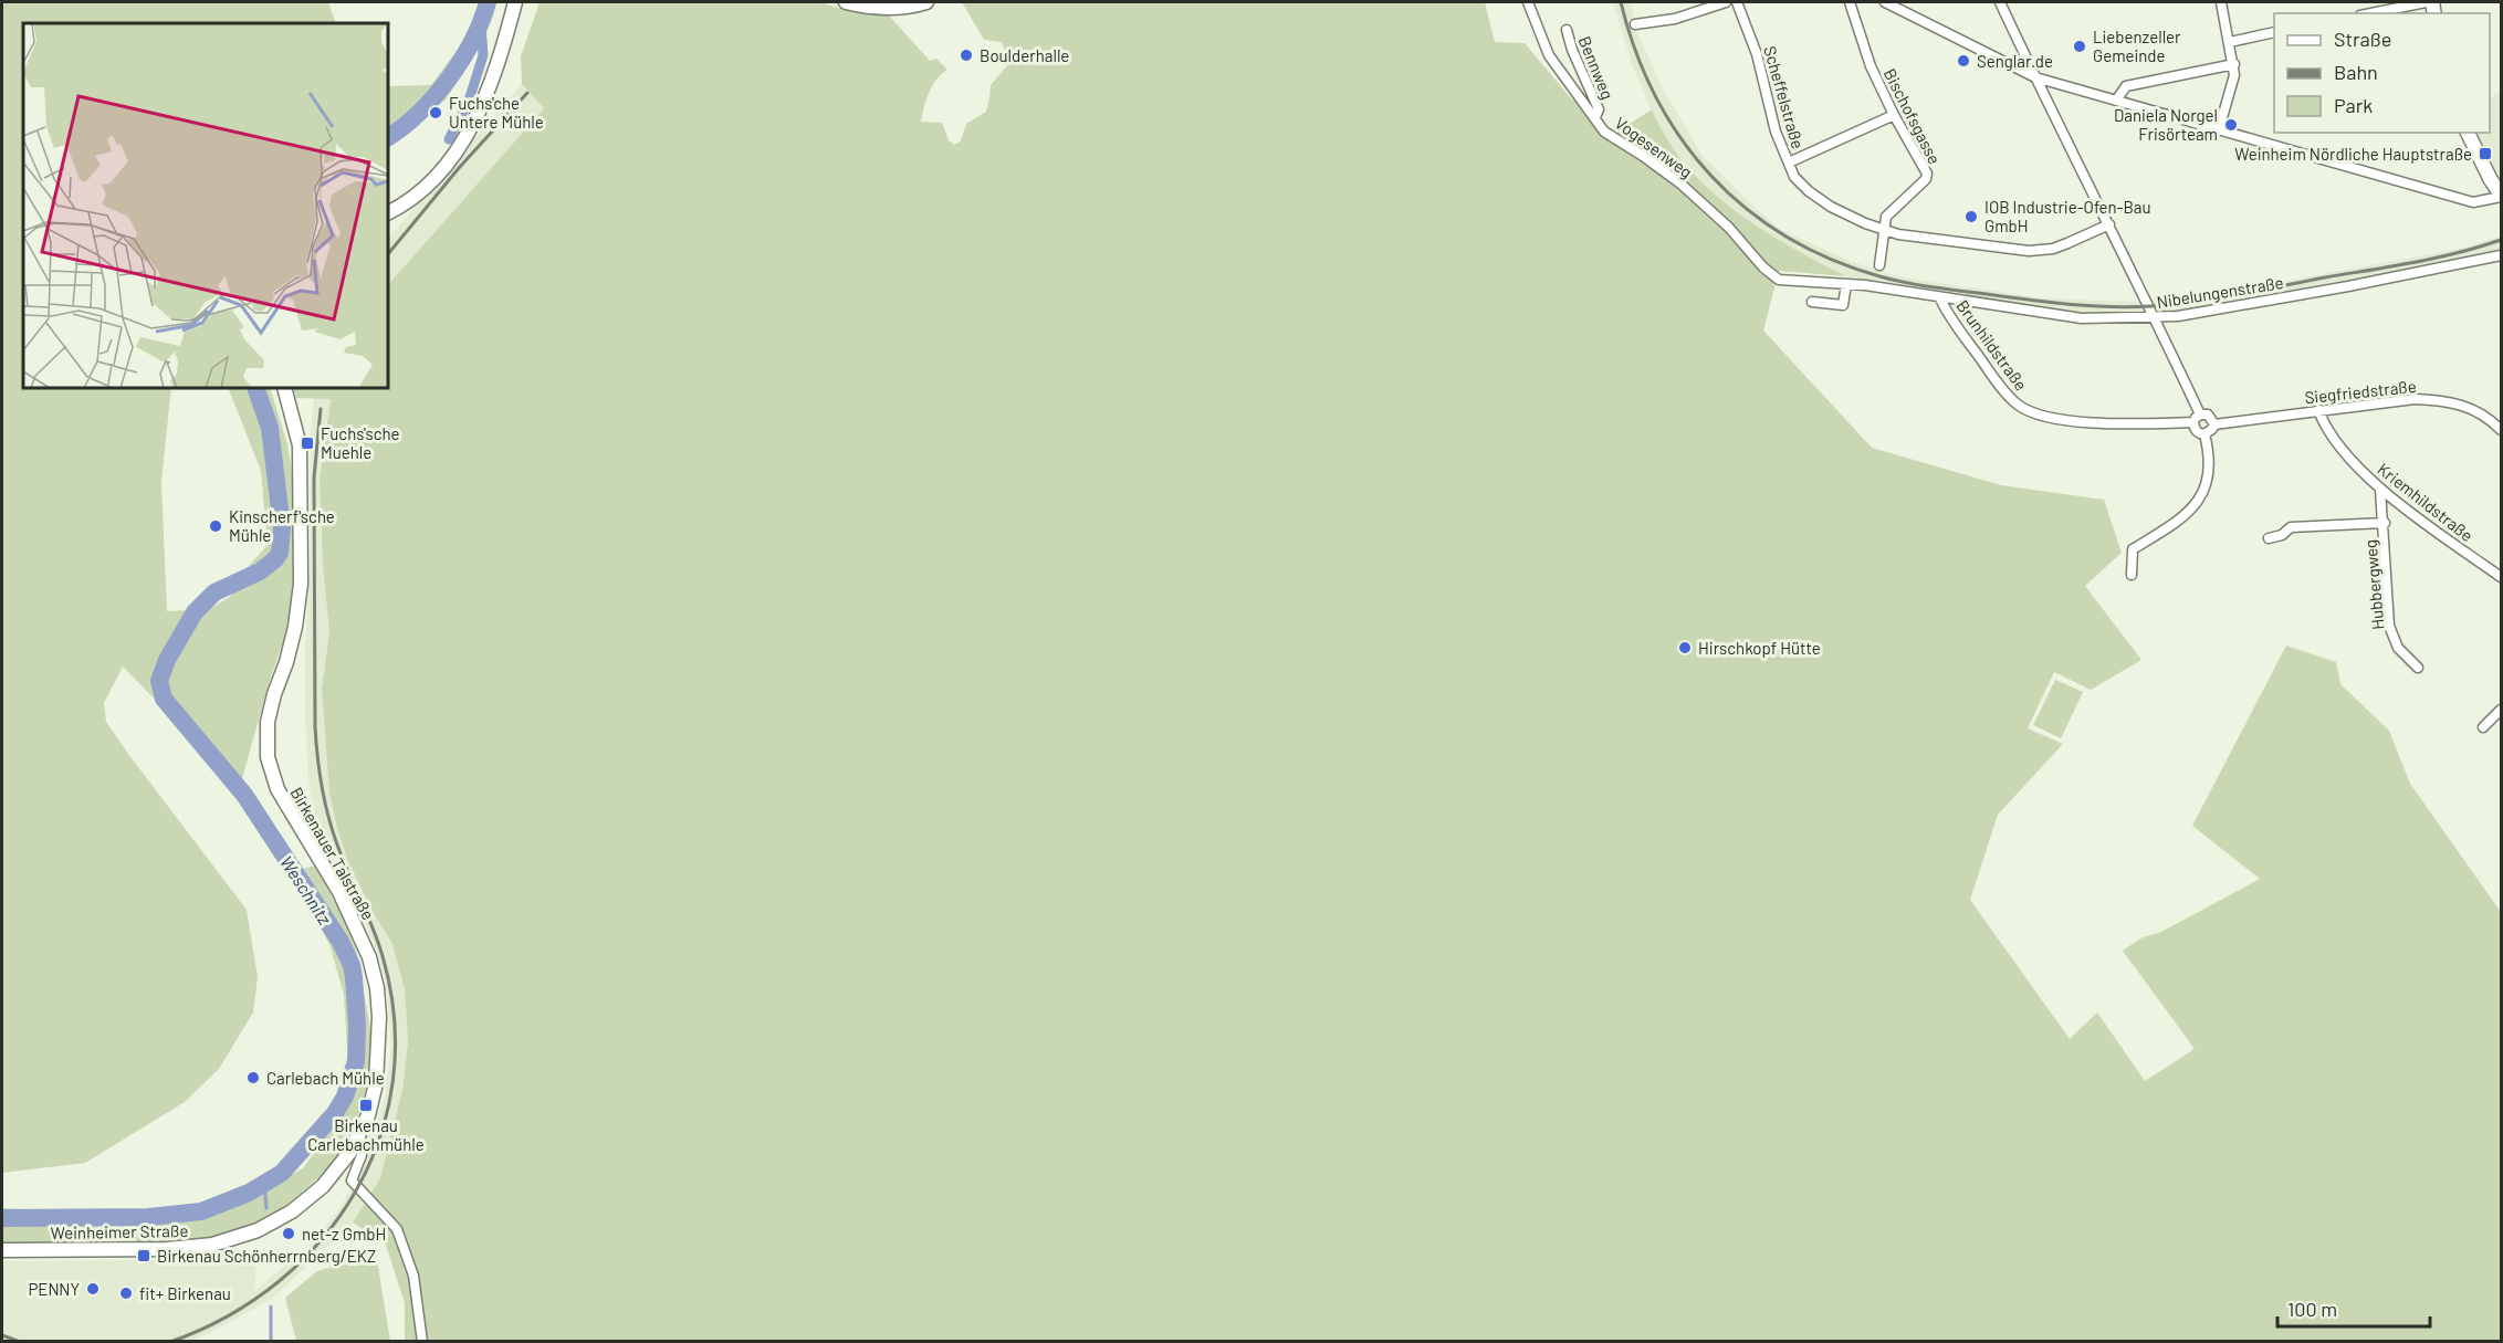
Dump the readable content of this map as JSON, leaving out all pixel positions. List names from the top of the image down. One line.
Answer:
{"streets":{"main road":["Birkenauer Talstraße","Weinheimer Straße"],"street":["Bennweg","Scheffelstraße","Bischofsgasse","Vogesenweg","Nibelungenstraße","Brunhildstraße","Siegfriedstraße","Kriemhildstraße","Hubbergweg"]},"crossings":[["Bennweg","Vogesenweg"],["Scheffelstraße","Bischofsgasse"],["Vogesenweg","Brunhildstraße"],["Nibelungenstraße","Brunhildstraße"],["Brunhildstraße","Siegfriedstraße"],["Siegfriedstraße","Kriemhildstraße"],["Kriemhildstraße","Hubbergweg"],["Birkenauer Talstraße","Weinheimer Straße"]],"water":["Weschnitz"],"places":{"other":["Liebenzeller Gemeinde","Boulderhalle","Senglar.de","Fuchs'che Untere Mühle","Daniela Norgel Frisörteam","IOB Industrie-Ofen-Bau GmbH","Kinscherf'sche Mühle","Hirschkopf Hütte","Carlebach Mühle","net-z GmbH","PENNY","fit+ Birkenau"],"transit":["Weinheim Nördliche Hauptstraße","Fuchs'sche Muehle","Birkenau Carlebachmühle","Birkenau Schönherrnberg/EKZ"]},"legend":["Straße","Bahn","Park"],"scale_bar":"100 m"}
